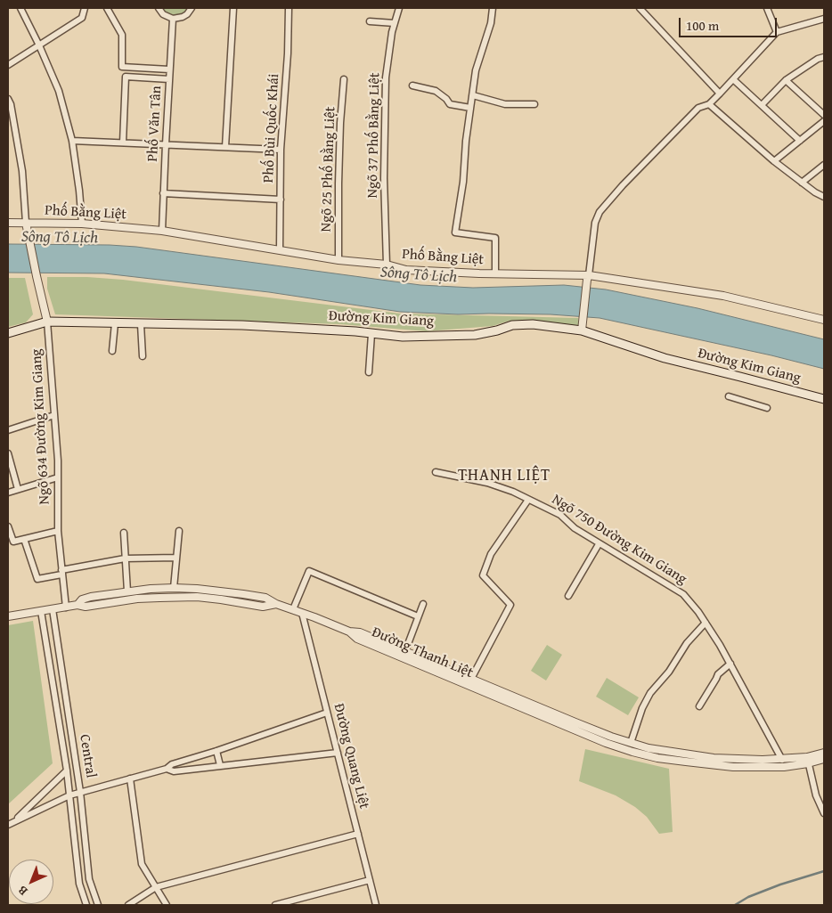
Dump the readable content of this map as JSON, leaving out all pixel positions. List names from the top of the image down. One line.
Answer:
{"streets":{"main road":["Đường Kim Giang"],"street":["Phố Văn Tân","Phố Bùi Quốc Khái","Ngõ 37 Phố Bằng Liệt","Ngõ 25 Phố Bằng Liệt","Phố Bằng Liệt","Ngõ 634 Đường Kim Giang","Ngõ 750 Đường Kim Giang","Đường Thanh Liệt","Central","Đường Quang Liệt"]},"crossings":[["Phố Văn Tân","Phố Bằng Liệt"],["Phố Bùi Quốc Khái","Phố Bằng Liệt"],["Ngõ 37 Phố Bằng Liệt","Phố Bằng Liệt"],["Ngõ 25 Phố Bằng Liệt","Phố Bằng Liệt"],["Đường Kim Giang","Ngõ 634 Đường Kim Giang"],["Ngõ 634 Đường Kim Giang","Đường Thanh Liệt"],["Ngõ 750 Đường Kim Giang","Đường Thanh Liệt"],["Đường Thanh Liệt","Central"],["Đường Thanh Liệt","Đường Quang Liệt"]],"districts":["THANH LIỆT"],"water":["Sông Tô Lịch"],"scale_bar":"100 m","north":"bottom left"}
